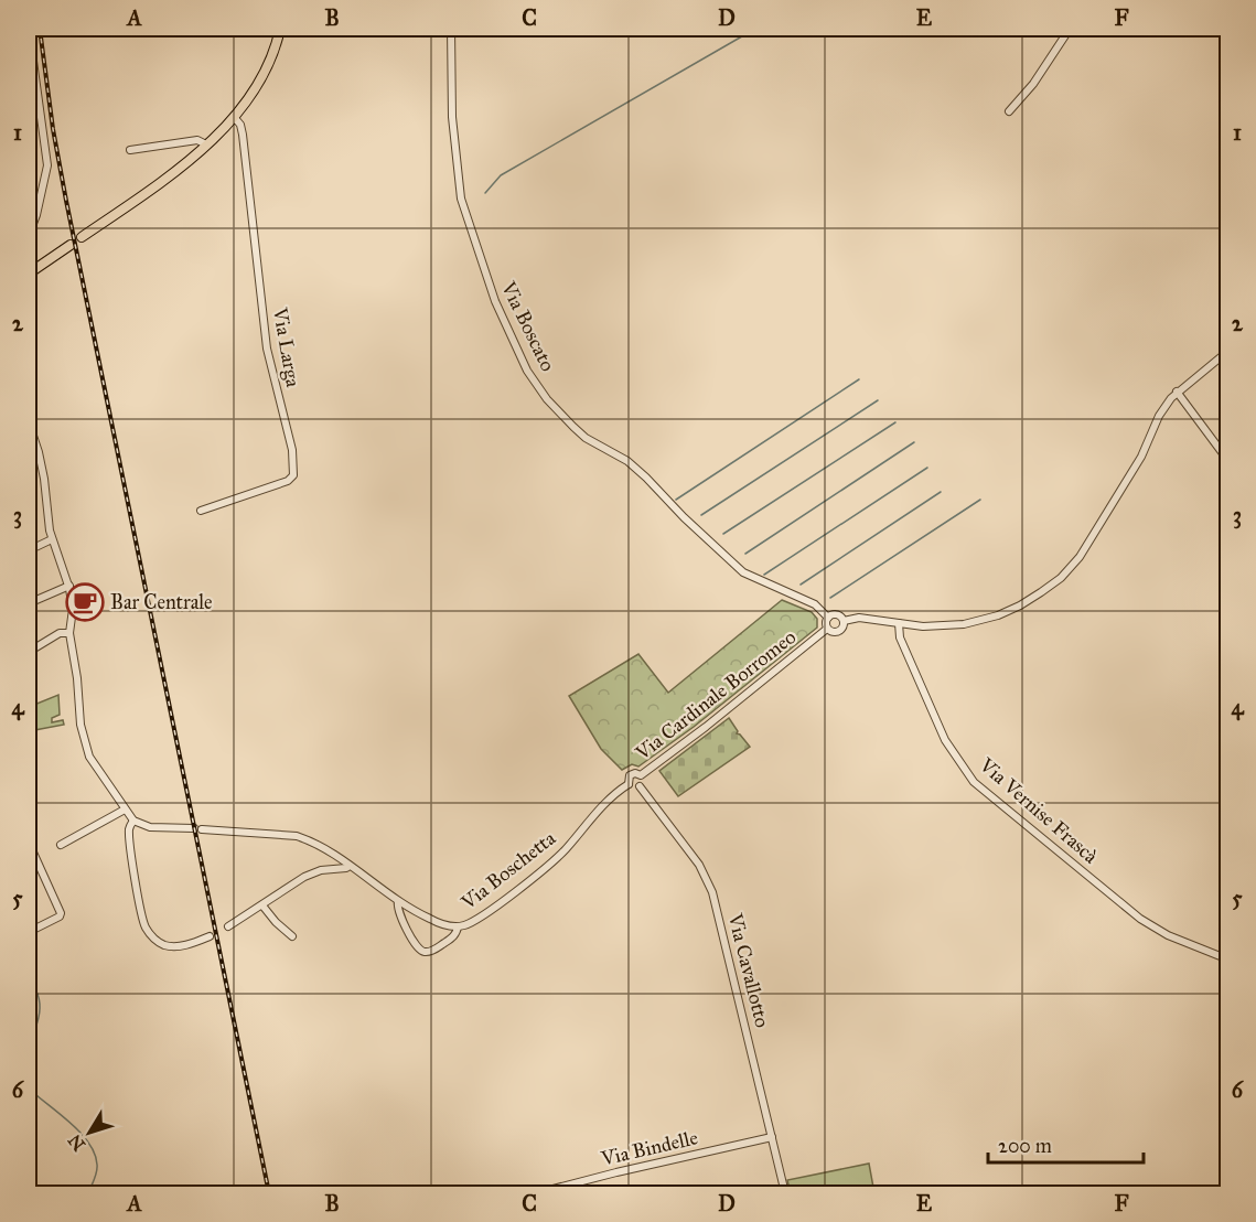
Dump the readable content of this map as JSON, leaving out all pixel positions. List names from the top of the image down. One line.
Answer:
{"streets":{"street":["Via Boscato","Via Larga","Via Cardinale Borromeo","Via Vernise Frascà","Via Boschetta","Via Cavallotto","Via Bindelle"]},"crossings":[["Via Boscato","Via Cardinale Borromeo"],["Via Cardinale Borromeo","Via Vernise Frascà"],["Via Cardinale Borromeo","Via Boschetta"],["Via Cardinale Borromeo","Via Cavallotto"],["Via Boschetta","Via Cavallotto"],["Via Cavallotto","Via Bindelle"]],"places":{"cafe":["Bar Centrale"]},"scale_bar":"200 m","north":"bottom left","grid":{"columns":["A","B","C","D","E","F"],"rows":["1","2","3","4","5","6"]}}
